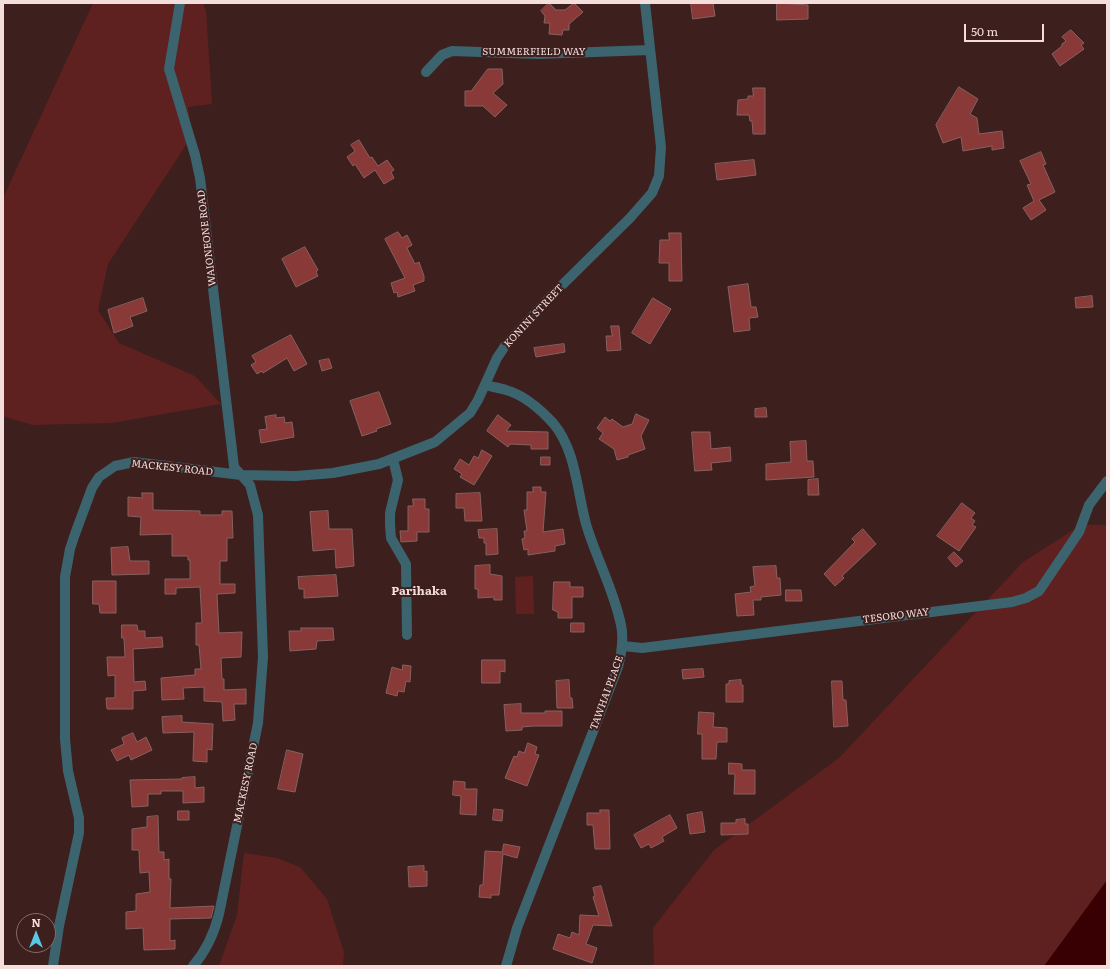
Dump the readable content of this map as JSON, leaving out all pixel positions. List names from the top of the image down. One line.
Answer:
{"streets":{"street":["SUMMERFIELD WAY","WAIONEONE ROAD","KONINI STREET","MACKESY ROAD","TESORO WAY","TAWHAI PLACE"]},"crossings":[["SUMMERFIELD WAY","KONINI STREET"],["WAIONEONE ROAD","KONINI STREET"],["WAIONEONE ROAD","MACKESY ROAD"],["KONINI STREET","MACKESY ROAD"],["KONINI STREET","TAWHAI PLACE"],["TESORO WAY","TAWHAI PLACE"]],"districts":["Parihaka"],"scale_bar":"50 m","north":"top"}
